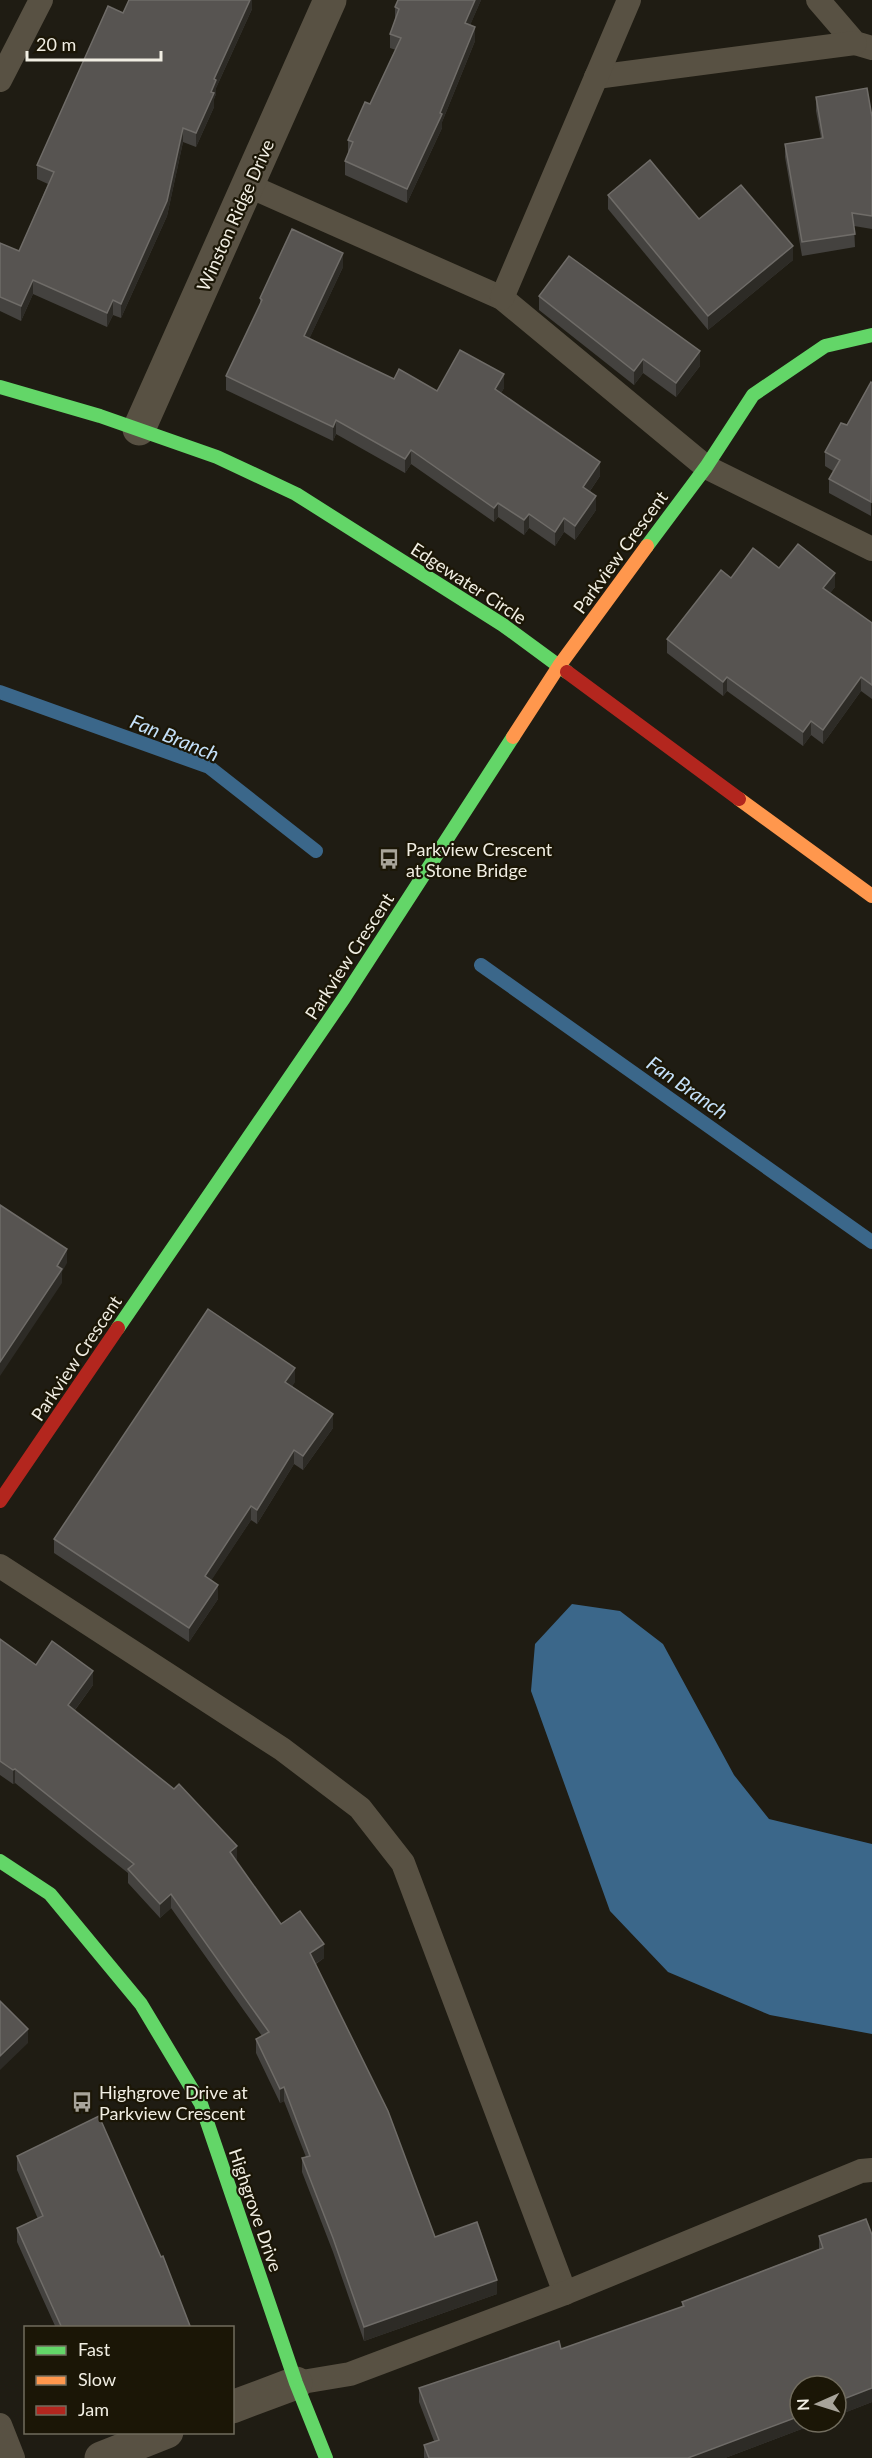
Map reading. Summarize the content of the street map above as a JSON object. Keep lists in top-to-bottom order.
{
  "streets": {
    "street": [
      "Winston Ridge Drive",
      "Parkview Crescent",
      "Edgewater Circle",
      "Highgrove Drive"
    ]
  },
  "crossings": [
    ["Winston Ridge Drive", "Edgewater Circle"],
    ["Parkview Crescent", "Edgewater Circle"]
  ],
  "water": ["Fan Branch"],
  "places": {
    "bus stop": ["Parkview Crescent at Stone Bridge", "Highgrove Drive at Parkview Crescent"]
  },
  "legend": ["Fast", "Slow", "Jam"],
  "scale_bar": "20 m",
  "north": "left"
}
